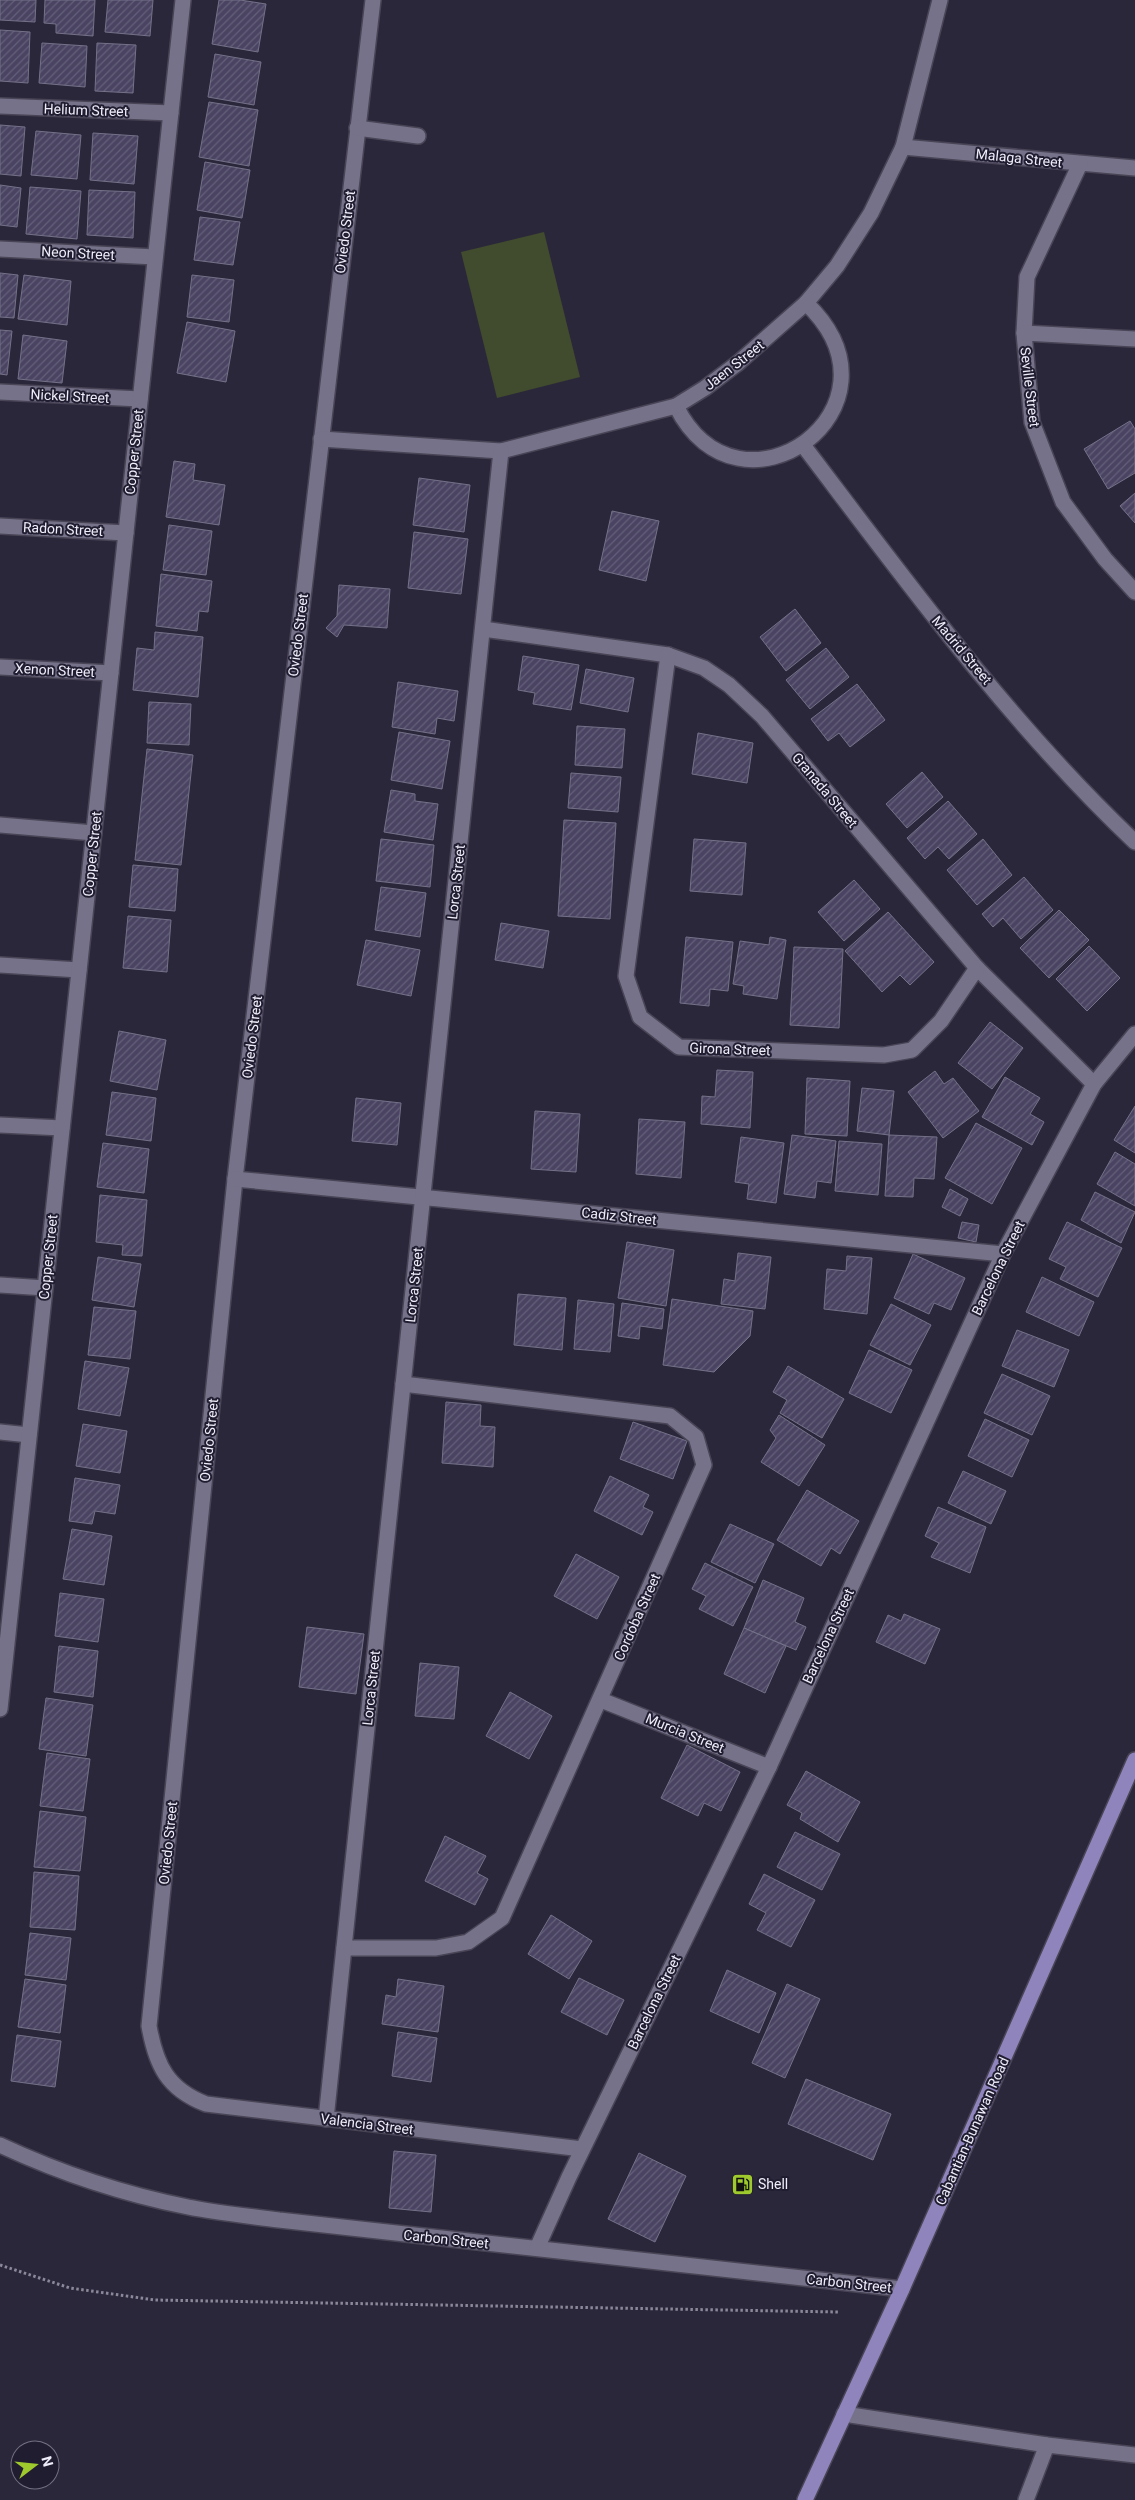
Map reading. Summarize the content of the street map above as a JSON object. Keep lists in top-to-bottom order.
{
  "streets": {
    "main road": ["Cabantian-Bunawan Road"],
    "street": [
      "Helium Street",
      "Malaga Street",
      "Oviedo Street",
      "Neon Street",
      "Jaen Street",
      "Seville Street",
      "Nickel Street",
      "Copper Street",
      "Radon Street",
      "Madrid Street",
      "Xenon Street",
      "Granada Street",
      "Lorca Street",
      "Girona Street",
      "Cadiz Street",
      "Barcelona Street",
      "Cordoba Street",
      "Murcia Street",
      "Valencia Street",
      "Carbon Street"
    ]
  },
  "crossings": [
    ["Helium Street", "Copper Street"],
    ["Malaga Street", "Jaen Street"],
    ["Malaga Street", "Seville Street"],
    ["Oviedo Street", "Jaen Street"],
    ["Oviedo Street", "Cadiz Street"],
    ["Oviedo Street", "Valencia Street"],
    ["Neon Street", "Copper Street"],
    ["Jaen Street", "Lorca Street"],
    ["Nickel Street", "Copper Street"],
    ["Copper Street", "Radon Street"],
    ["Copper Street", "Xenon Street"],
    ["Granada Street", "Lorca Street"],
    ["Granada Street", "Girona Street"],
    ["Granada Street", "Barcelona Street"],
    ["Lorca Street", "Cadiz Street"],
    ["Lorca Street", "Cordoba Street"],
    ["Lorca Street", "Valencia Street"],
    ["Cadiz Street", "Barcelona Street"],
    ["Barcelona Street", "Murcia Street"],
    ["Barcelona Street", "Valencia Street"],
    ["Barcelona Street", "Carbon Street"],
    ["Cordoba Street", "Murcia Street"],
    ["Cabantian-Bunawan Road", "Carbon Street"]
  ],
  "places": {
    "fuel station": ["Shell"]
  },
  "north": "right"
}
